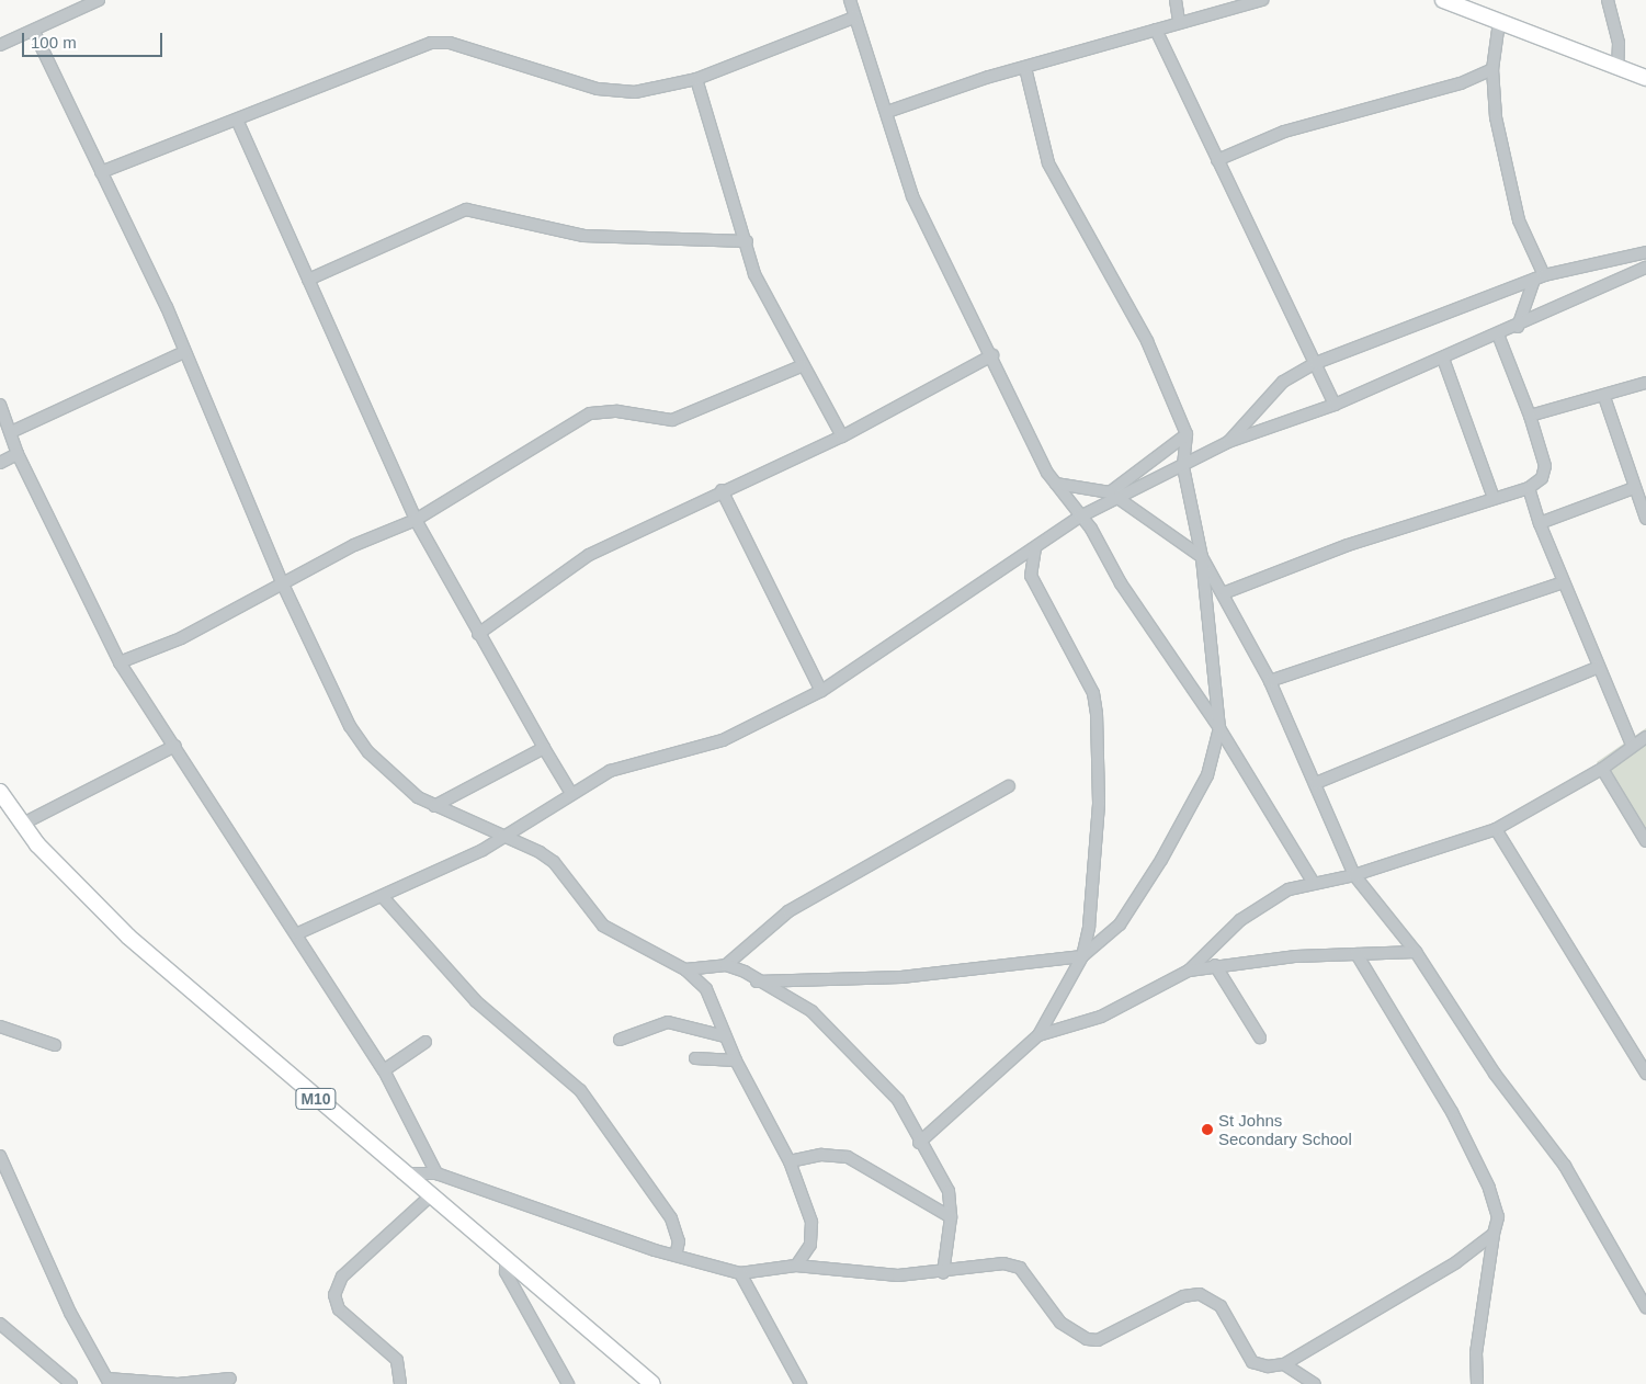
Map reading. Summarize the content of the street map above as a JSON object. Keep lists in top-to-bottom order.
{
  "streets": {
    "main road": ["M10"]
  },
  "places": ["St Johns Secondary School"],
  "scale_bar": "100 m"
}
